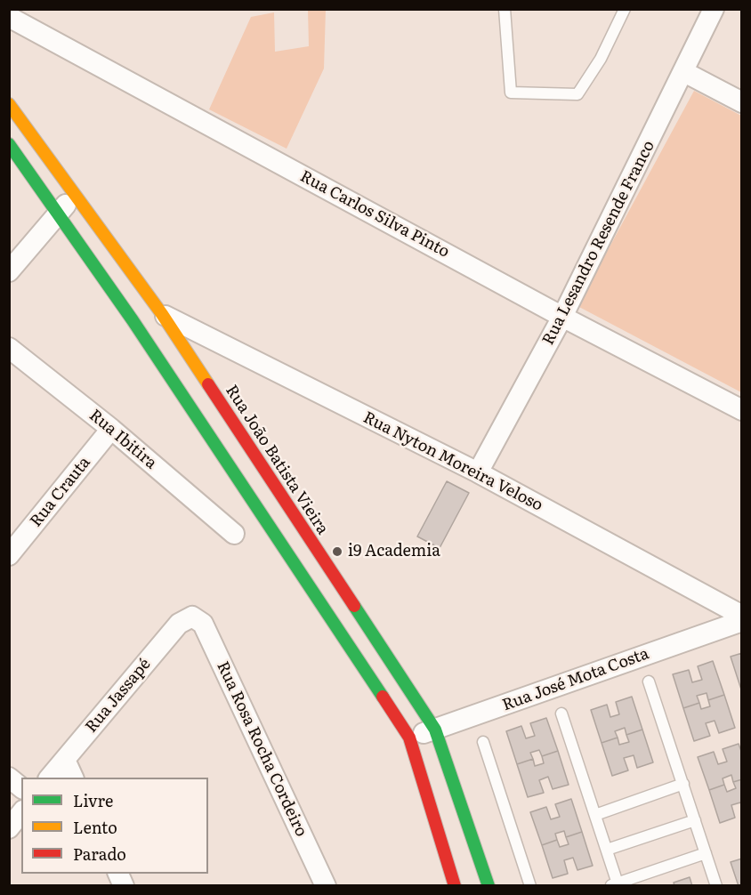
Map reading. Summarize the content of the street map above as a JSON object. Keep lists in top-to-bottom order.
{
  "streets": {
    "street": [
      "Rua Carlos Silva Pinto",
      "Rua Lesandro Resende Franco",
      "Rua Ibitira",
      "Rua João Batista Vieira",
      "Rua Nyton Moreira Veloso",
      "Rua Crauta",
      "Rua José Mota Costa",
      "Rua Jassapé",
      "Rua Rosa Rocha Cordeiro"
    ]
  },
  "crossings": [
    ["Rua Carlos Silva Pinto", "Rua Lesandro Resende Franco"],
    ["Rua Lesandro Resende Franco", "Rua Nyton Moreira Veloso"],
    ["Rua Ibitira", "Rua Crauta"],
    ["Rua João Batista Vieira", "Rua Nyton Moreira Veloso"],
    ["Rua João Batista Vieira", "Rua José Mota Costa"],
    ["Rua Jassapé", "Rua Rosa Rocha Cordeiro"]
  ],
  "places": ["i9 Academia"],
  "legend": ["Livre", "Lento", "Parado"]
}
